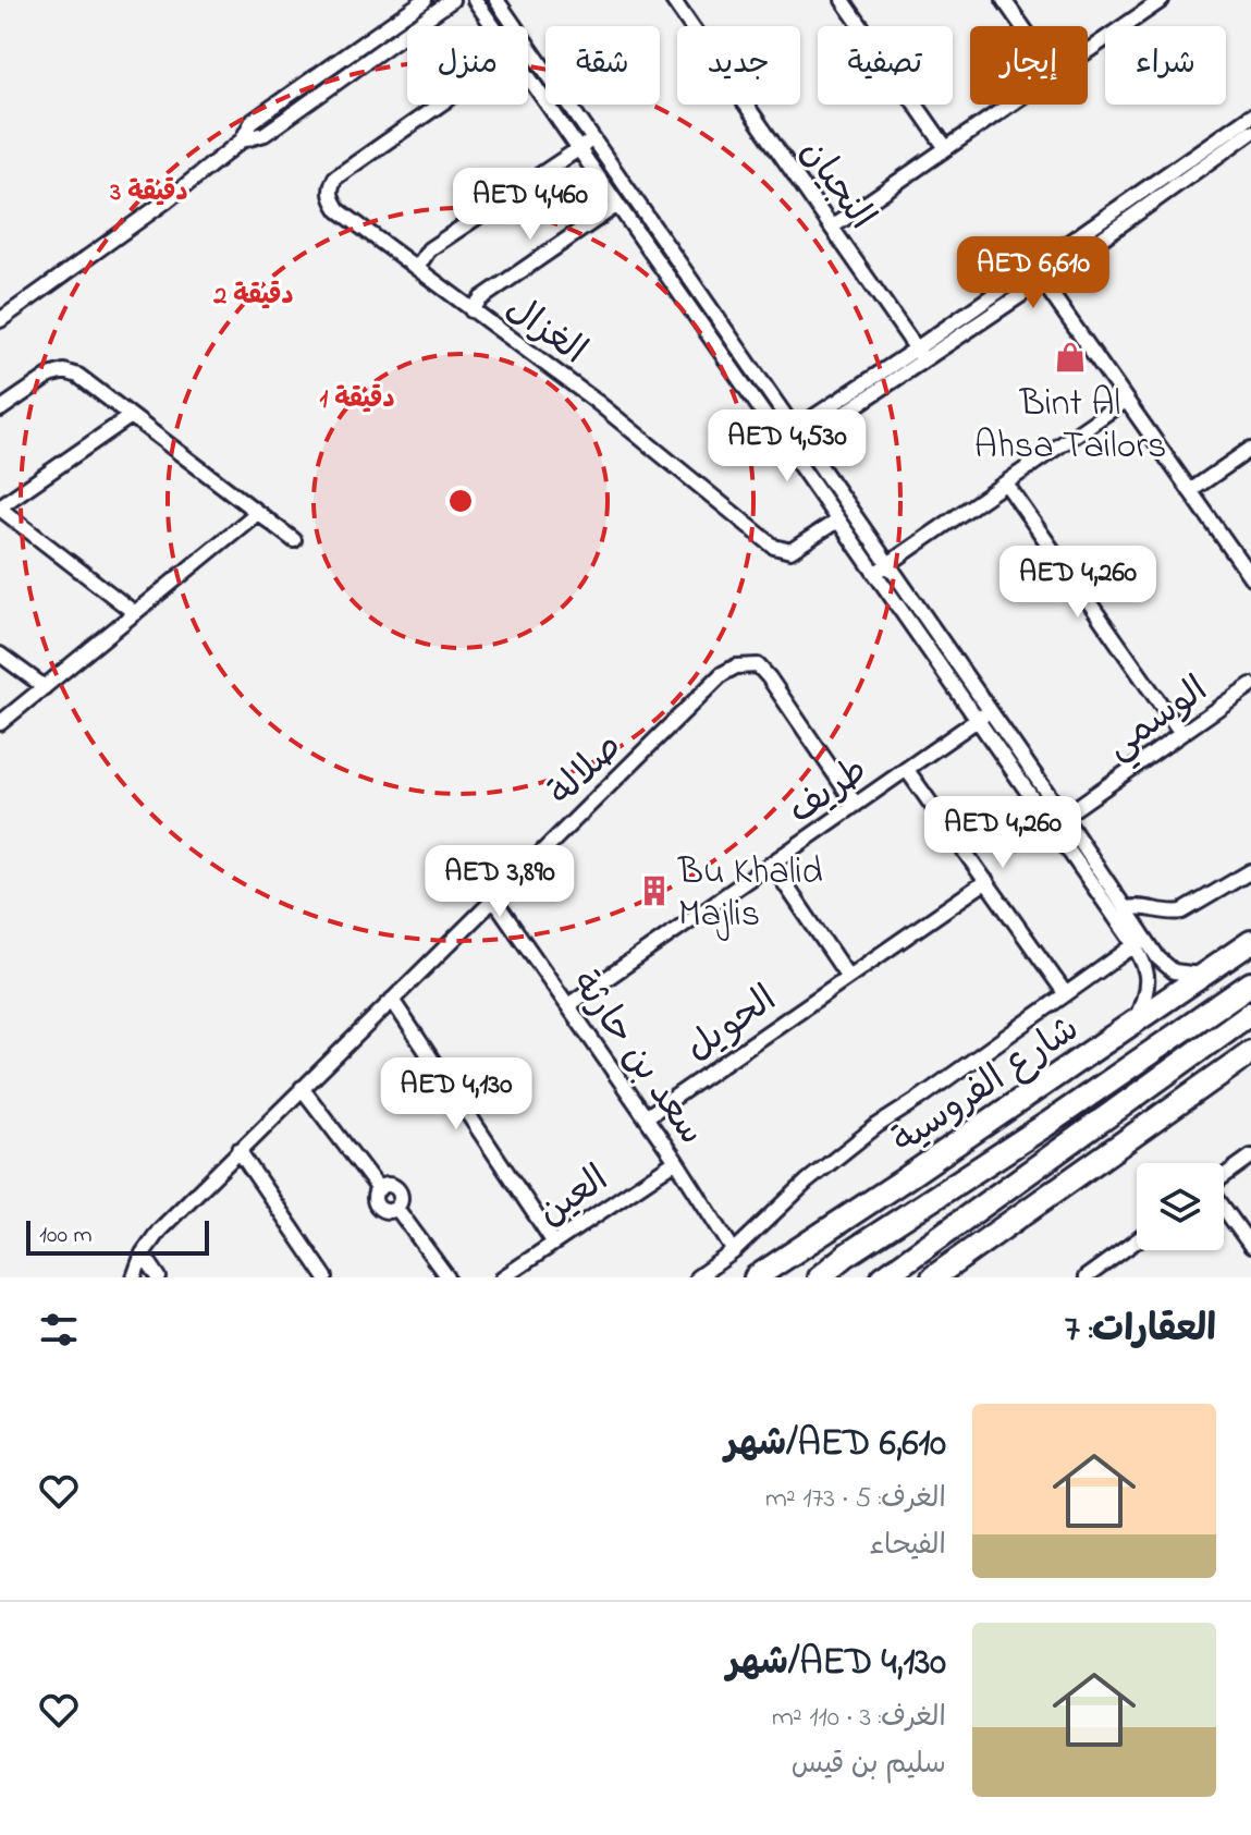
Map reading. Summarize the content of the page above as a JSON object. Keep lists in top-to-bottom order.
{
  "streets": {
    "main road": ["شارع الفروسية"],
    "street": [
      "النجيان",
      "الغزال",
      "الوسمي",
      "صلالة",
      "طريف",
      "الحويل",
      "سعد بن حارثة",
      "العين"
    ]
  },
  "crossings": [
    ["صلالة", "طريف"],
    ["صلالة", "سعد بن حارثة"],
    ["طريف", "سعد بن حارثة"],
    ["الحويل", "سعد بن حارثة"],
    ["سعد بن حارثة", "العين"]
  ],
  "places": {
    "shop": ["Bint Al Ahsa Tailors"],
    "building": ["Bu Khalid Majlis"]
  },
  "scale_bar": "100 m",
  "page": {
    "chip": [
      "شراء",
      "إيجار",
      "تصفية",
      "جديد",
      "شقة",
      "منزل"
    ],
    "price": [
      "AED 4,460",
      "AED 6,610",
      "AED 4,530",
      "AED 4,260",
      "AED 4,260",
      "AED 3,890",
      "AED 4,130"
    ],
    "scale": "100 m",
    "heading": "العقارات: 7",
    "list": [
      {
        "name": "AED 6,610/شهر",
        "note": "الغرف: 5 · 173 m² · الفيحاء"
      },
      {
        "name": "AED 4,130/شهر",
        "note": "الغرف: 3 · 110 m² · سليم بن قيس"
      }
    ]
  },
  "rings": ["3 دقيقة", "2 دقيقة", "1 دقيقة"]
}
